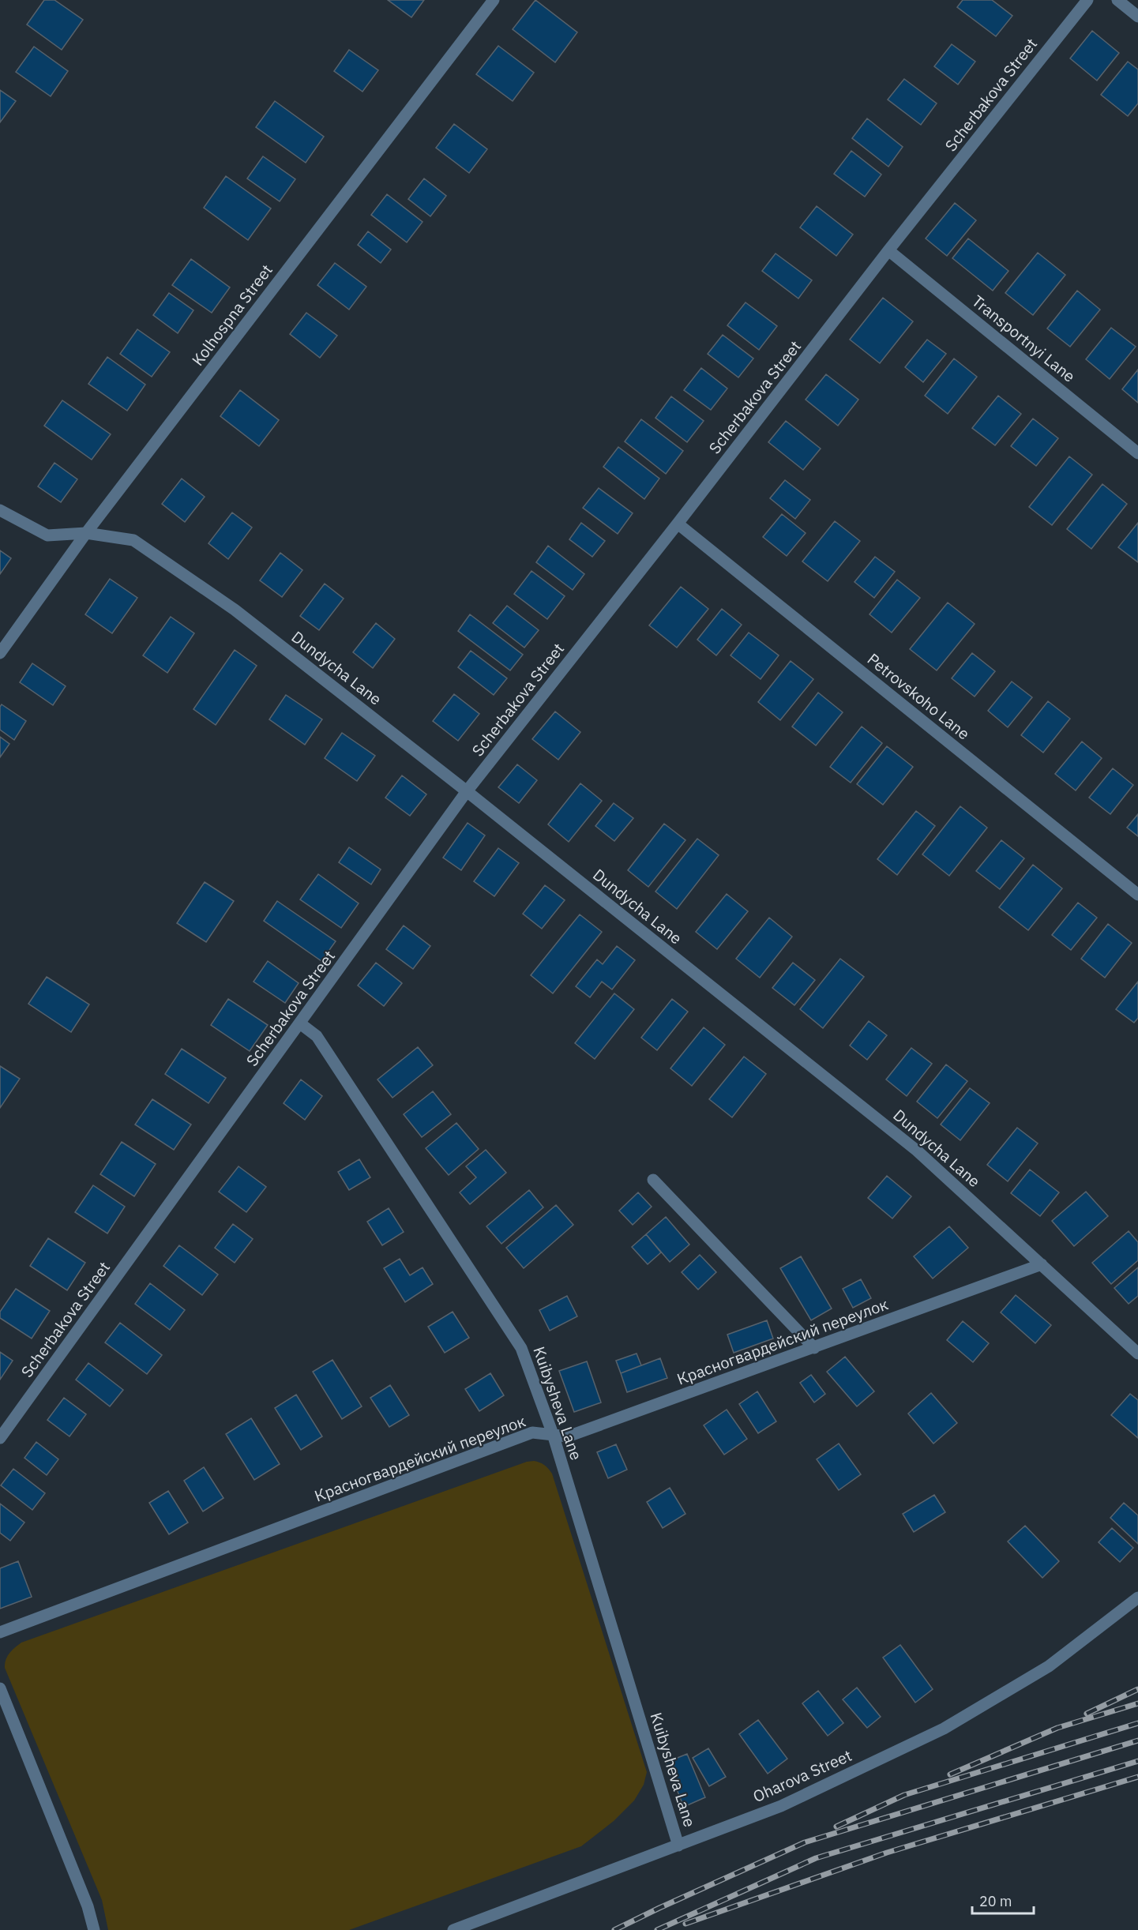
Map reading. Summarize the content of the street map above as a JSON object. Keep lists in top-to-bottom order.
{
  "streets": {
    "street": [
      "Scherbakova Street",
      "Kolhospna Street",
      "Transportnyi Lane",
      "Dundycha Lane",
      "Petrovskoho Lane",
      "Красногвардейский переулок",
      "Kuibysheva Lane",
      "Oharova Street"
    ]
  },
  "crossings": [
    ["Scherbakova Street", "Transportnyi Lane"],
    ["Scherbakova Street", "Dundycha Lane"],
    ["Scherbakova Street", "Petrovskoho Lane"],
    ["Scherbakova Street", "Kuibysheva Lane"],
    ["Kolhospna Street", "Dundycha Lane"],
    ["Dundycha Lane", "Красногвардейский переулок"],
    ["Красногвардейский переулок", "Kuibysheva Lane"],
    ["Kuibysheva Lane", "Oharova Street"]
  ],
  "scale_bar": "20 m"
}
